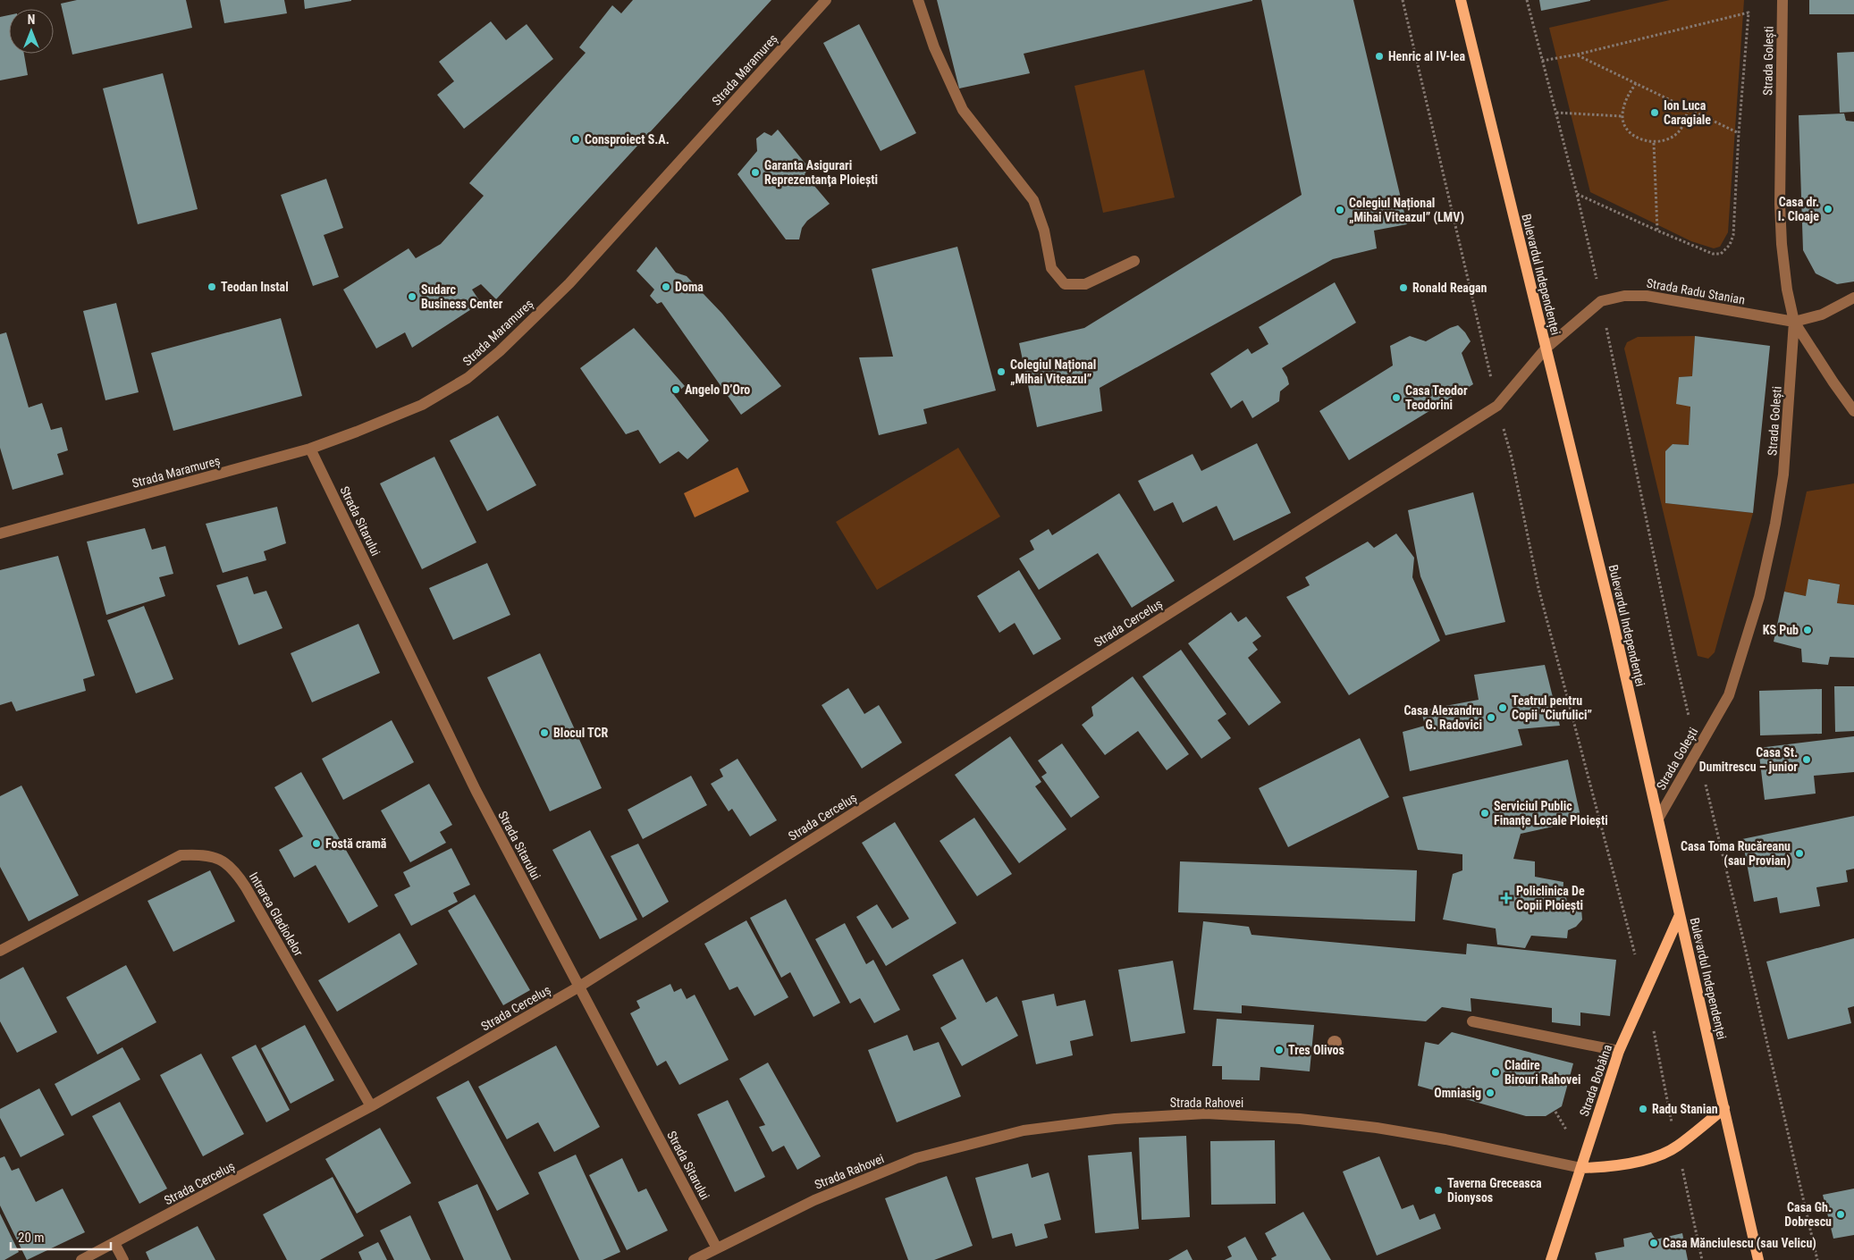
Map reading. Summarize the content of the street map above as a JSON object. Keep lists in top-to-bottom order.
{
  "streets": {
    "main road": ["Bulevardul Independenței", "Strada Bobâlna", "Strada Rahovei"],
    "street": [
      "Strada Golești",
      "Strada Maramureș",
      "Strada Radu Stanian",
      "Strada Sitarului",
      "Strada Cerceluș",
      "Intrarea Gladiolelor"
    ]
  },
  "crossings": [
    ["Strada Golești", "Bulevardul Independenței"],
    ["Strada Golești", "Strada Radu Stanian"],
    ["Strada Maramureș", "Strada Sitarului"],
    ["Bulevardul Independenței", "Strada Radu Stanian"],
    ["Bulevardul Independenței", "Strada Cerceluș"],
    ["Bulevardul Independenței", "Strada Bobâlna"],
    ["Bulevardul Independenței", "Strada Rahovei"],
    ["Strada Radu Stanian", "Strada Cerceluș"],
    ["Strada Sitarului", "Strada Cerceluș"],
    ["Strada Sitarului", "Strada Rahovei"],
    ["Strada Cerceluș", "Intrarea Gladiolelor"],
    ["Strada Bobâlna", "Strada Rahovei"]
  ],
  "places": {
    "other": [
      "Henric al IV-lea",
      "Ion Luca Caragiale",
      "Consproiect S.A.",
      "Garanta Asigurari Reprezentanţa Ploiești",
      "Casa dr. I. Cloaje",
      "Colegiul Național „Mihai Viteazul” (LMV)",
      "Teodan Instal",
      "Doma",
      "Ronald Reagan",
      "Sudarc Business Center",
      "Colegiul Național „Mihai Viteazul”",
      "Angelo D’Oro",
      "Casa Teodor Teodorini",
      "KS Pub",
      "Teatrul pentru Copii “Ciufulici”",
      "Casa Alexandru G. Radovici",
      "Blocul TCR",
      "Casa St. Dumitrescu – junior",
      "Serviciul Public Finanțe Locale Ploiești",
      "Fostă cramă",
      "Casa Toma Rucăreanu (sau Provian)",
      "Tres Olivos",
      "Cladire Birouri Rahovei",
      "Omniasig",
      "Radu Stanian",
      "Taverna Greceasca Dionysos",
      "Casa Gh. Dobrescu",
      "Casa Mănciulescu (sau Velicu)"
    ],
    "health": ["Policlinica De Copii Ploiești"]
  },
  "scale_bar": "20 m",
  "north": "top"
}
